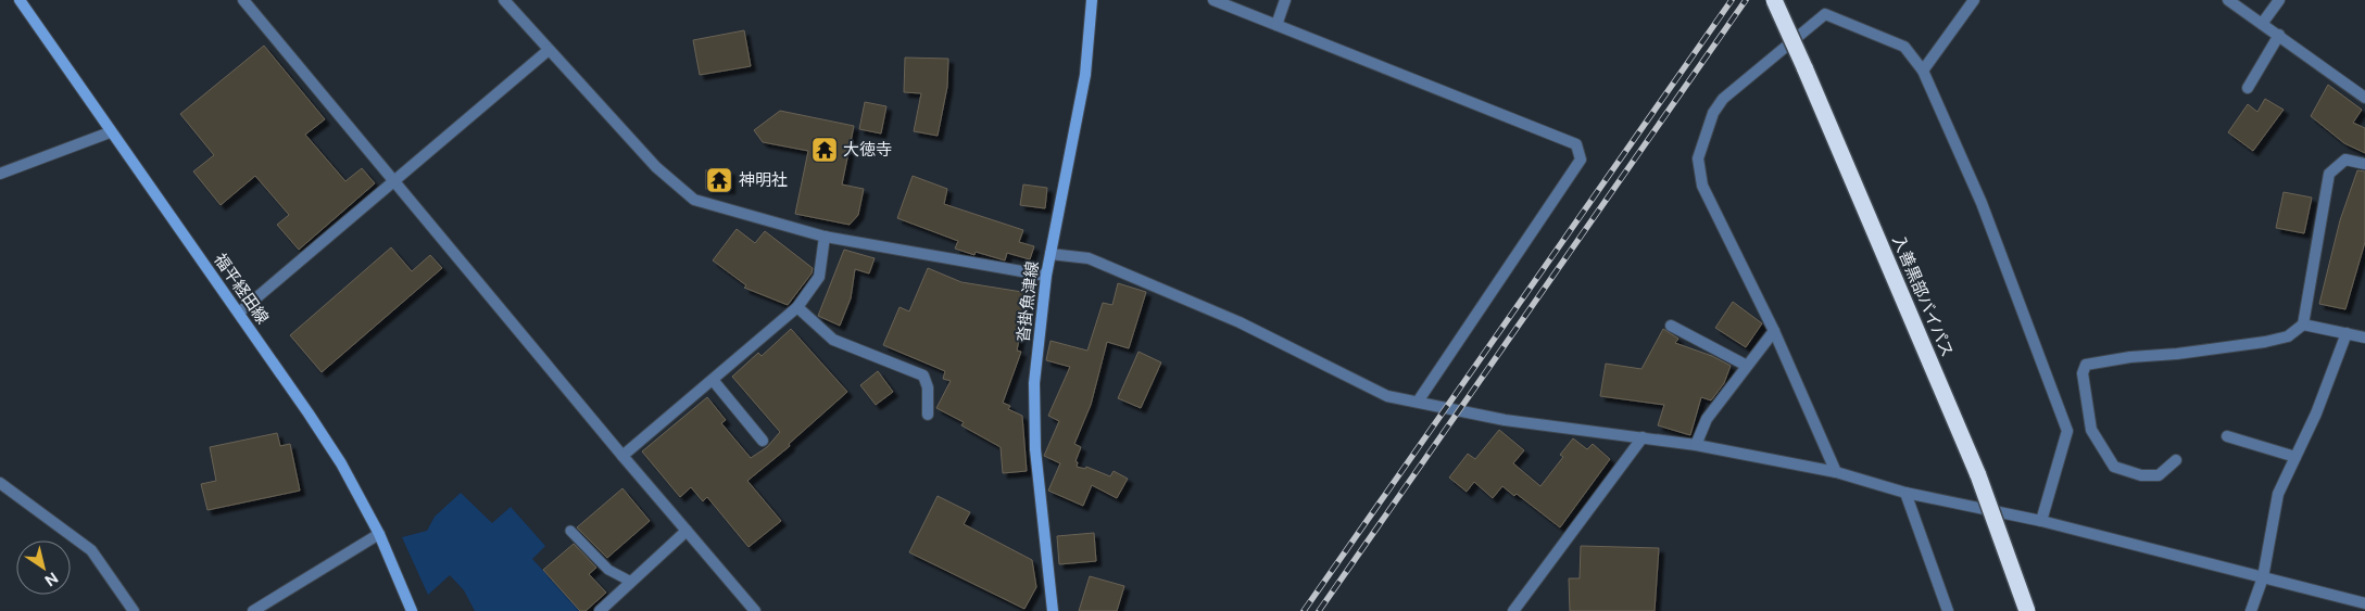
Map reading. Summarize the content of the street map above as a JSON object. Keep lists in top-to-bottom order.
{
  "streets": {
    "highway": ["入善黒部バイパス"],
    "main road": ["福平経田線", "沓掛魚津線"]
  },
  "places": {
    "temple": ["大徳寺", "神明社"]
  },
  "north": "bottom right"
}
